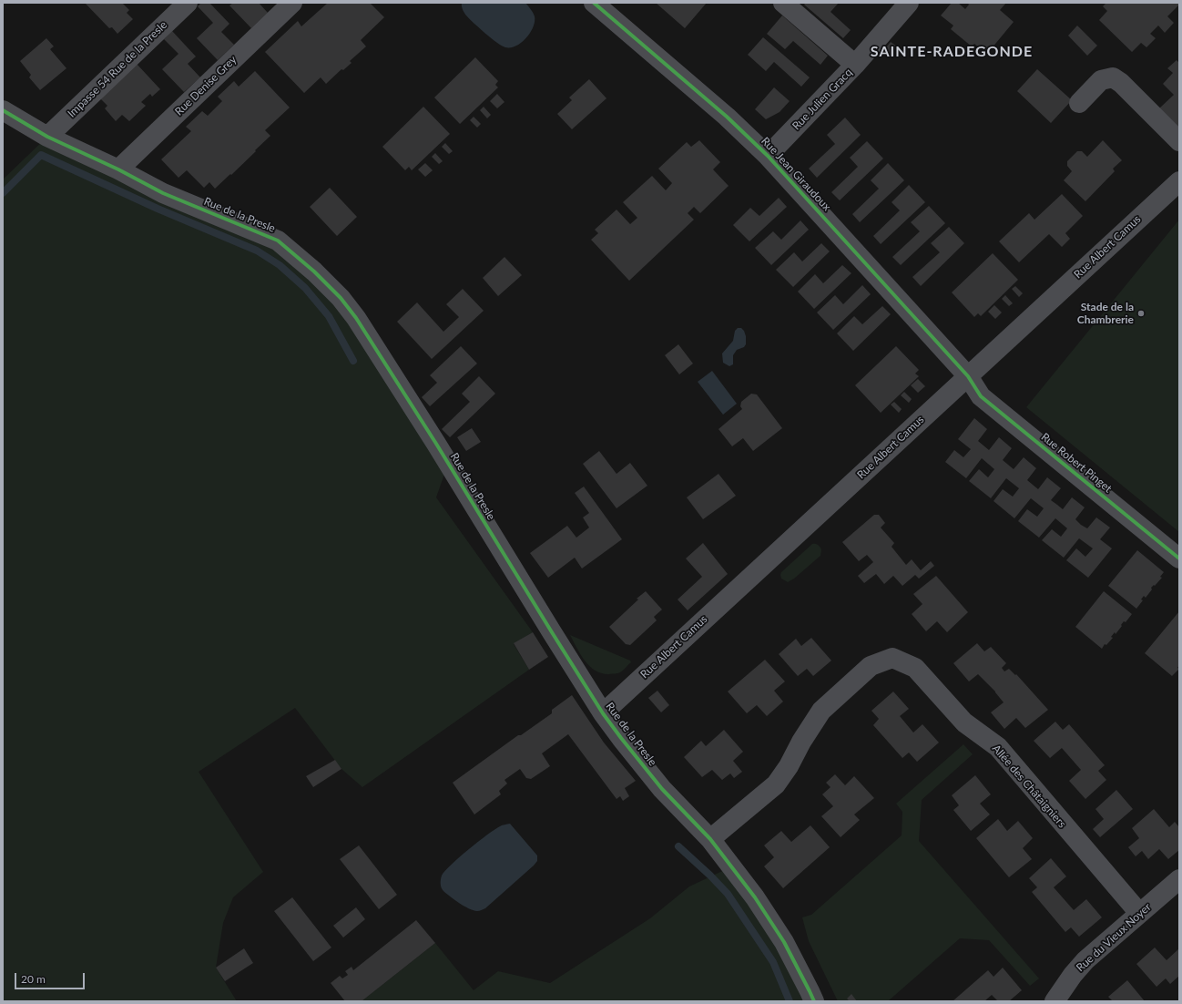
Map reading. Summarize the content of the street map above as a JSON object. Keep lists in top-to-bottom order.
{
  "streets": {
    "street": [
      "Impasse 54 Rue de la Presle",
      "Rue Denise Grey",
      "Rue Julien Gracq",
      "Rue Jean Giraudoux",
      "Rue de la Presle",
      "Rue Albert Camus",
      "Rue Robert Pinget",
      "Allée des Châtaigniers",
      "Rue du Vieux Noyer"
    ]
  },
  "crossings": [
    ["Impasse 54 Rue de la Presle", "Rue de la Presle"],
    ["Rue Denise Grey", "Rue de la Presle"],
    ["Rue Julien Gracq", "Rue Jean Giraudoux"],
    ["Rue Jean Giraudoux", "Rue Albert Camus"],
    ["Rue Jean Giraudoux", "Rue Robert Pinget"],
    ["Rue de la Presle", "Rue Albert Camus"],
    ["Rue de la Presle", "Allée des Châtaigniers"],
    ["Rue Albert Camus", "Rue Robert Pinget"],
    ["Allée des Châtaigniers", "Rue du Vieux Noyer"]
  ],
  "districts": ["SAINTE-RADEGONDE"],
  "places": ["Stade de la Chambrerie"],
  "scale_bar": "20 m"
}
